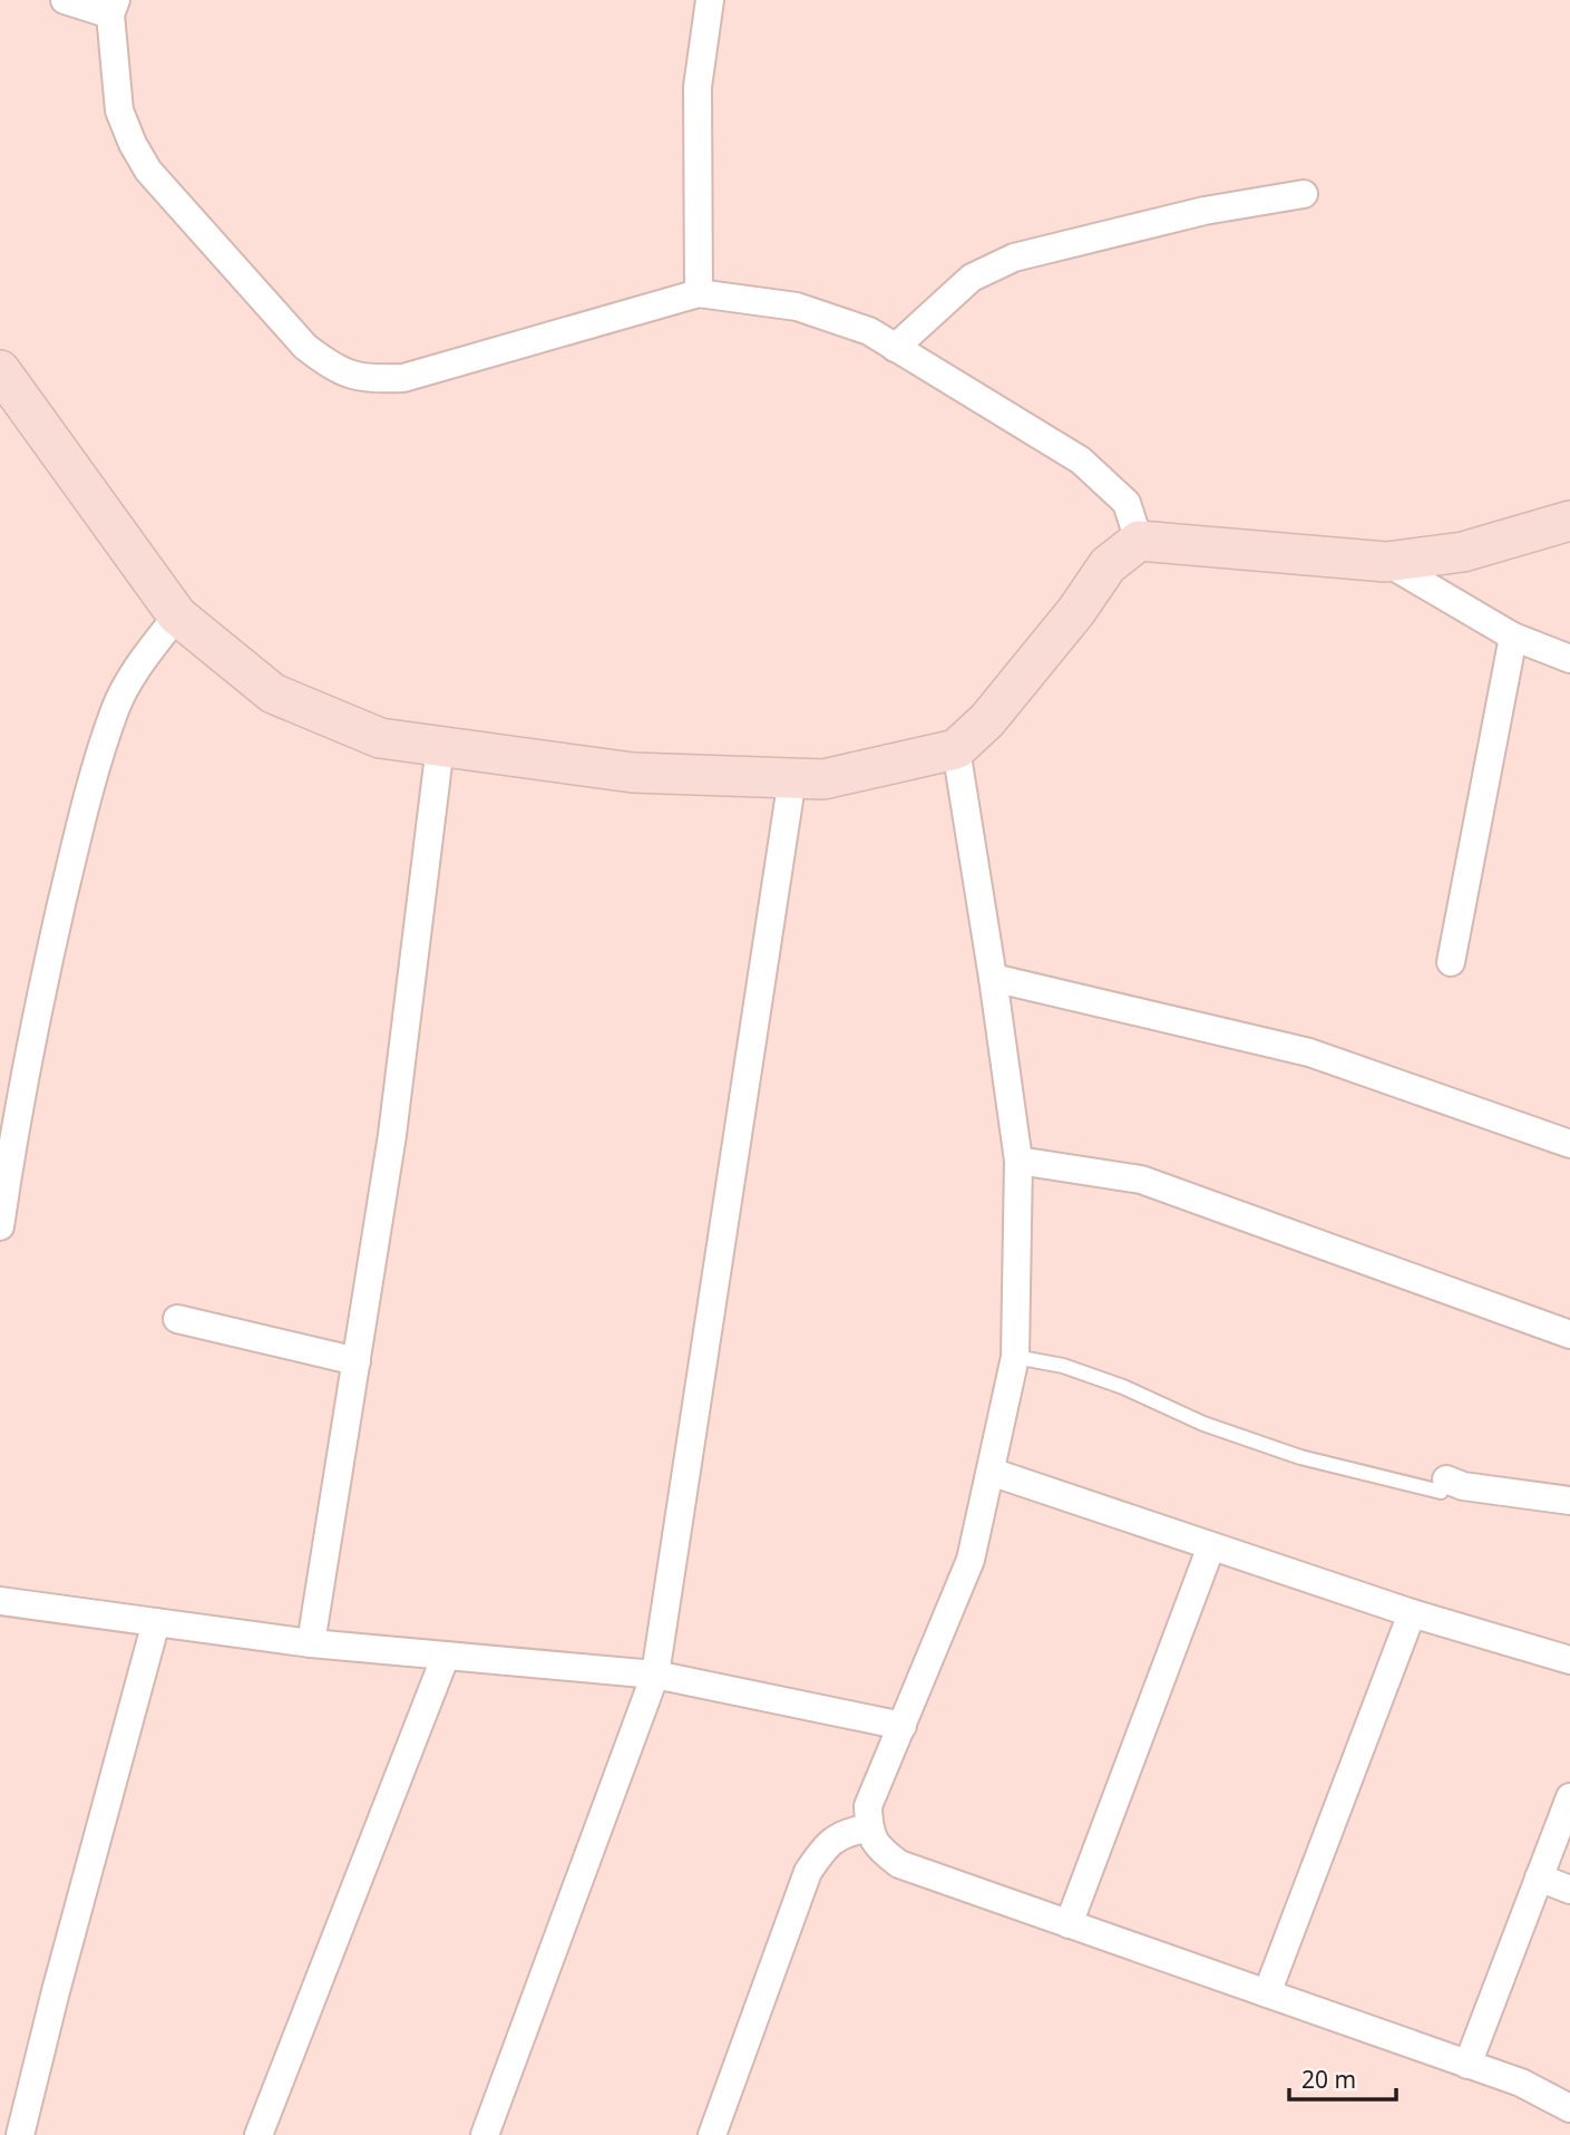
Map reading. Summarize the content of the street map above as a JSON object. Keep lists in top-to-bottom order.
{
  "scale_bar": "20 m"
}
